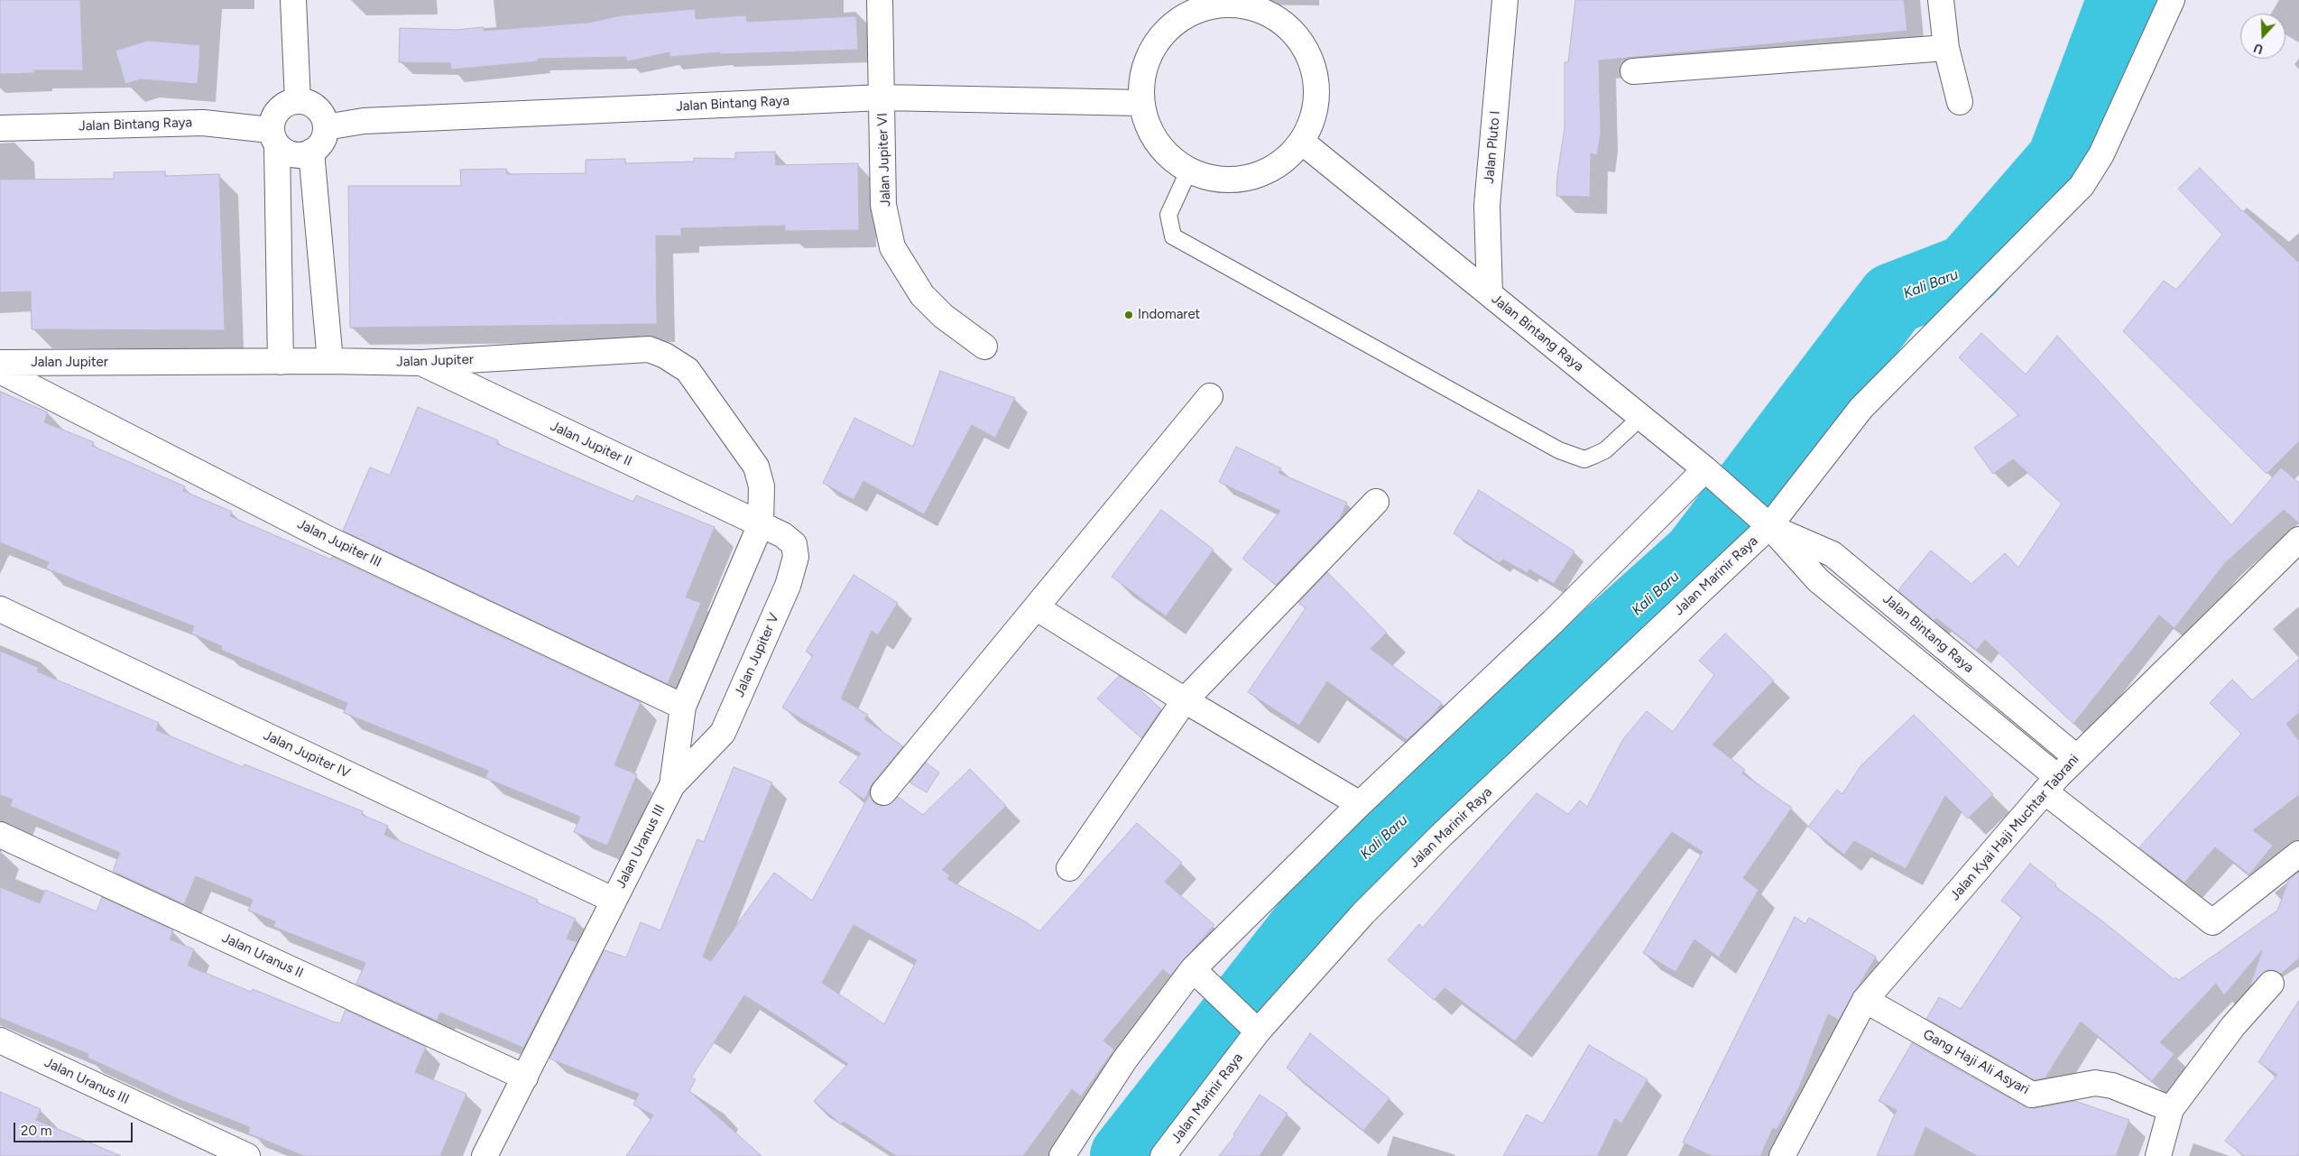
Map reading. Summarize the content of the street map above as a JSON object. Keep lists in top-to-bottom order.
{
  "streets": {
    "street": [
      "Jalan Bintang Raya",
      "Jalan Pluto I",
      "Jalan Jupiter VI",
      "Jalan Jupiter",
      "Jalan Jupiter II",
      "Jalan Jupiter III",
      "Jalan Marinir Raya",
      "Jalan Jupiter V",
      "Jalan Jupiter IV",
      "Jalan Kyai Haji Muchtar Tabrani",
      "Jalan Uranus III",
      "Jalan Uranus II",
      "Gang Haji Ali Asyari"
    ]
  },
  "crossings": [
    ["Jalan Bintang Raya", "Jalan Pluto I"],
    ["Jalan Bintang Raya", "Jalan Jupiter VI"],
    ["Jalan Bintang Raya", "Jalan Marinir Raya"],
    ["Jalan Bintang Raya", "Jalan Kyai Haji Muchtar Tabrani"],
    ["Jalan Jupiter", "Jalan Jupiter II"],
    ["Jalan Jupiter", "Jalan Jupiter V"],
    ["Jalan Jupiter", "Jalan Uranus III"],
    ["Jalan Jupiter II", "Jalan Jupiter V"],
    ["Jalan Jupiter II", "Jalan Uranus III"],
    ["Jalan Jupiter III", "Jalan Uranus III"],
    ["Jalan Jupiter V", "Jalan Uranus III"],
    ["Jalan Jupiter IV", "Jalan Uranus III"],
    ["Jalan Kyai Haji Muchtar Tabrani", "Gang Haji Ali Asyari"],
    ["Jalan Uranus III", "Jalan Uranus II"]
  ],
  "water": ["Kali Baru"],
  "places": ["Indomaret"],
  "scale_bar": "20 m",
  "north": "bottom"
}
